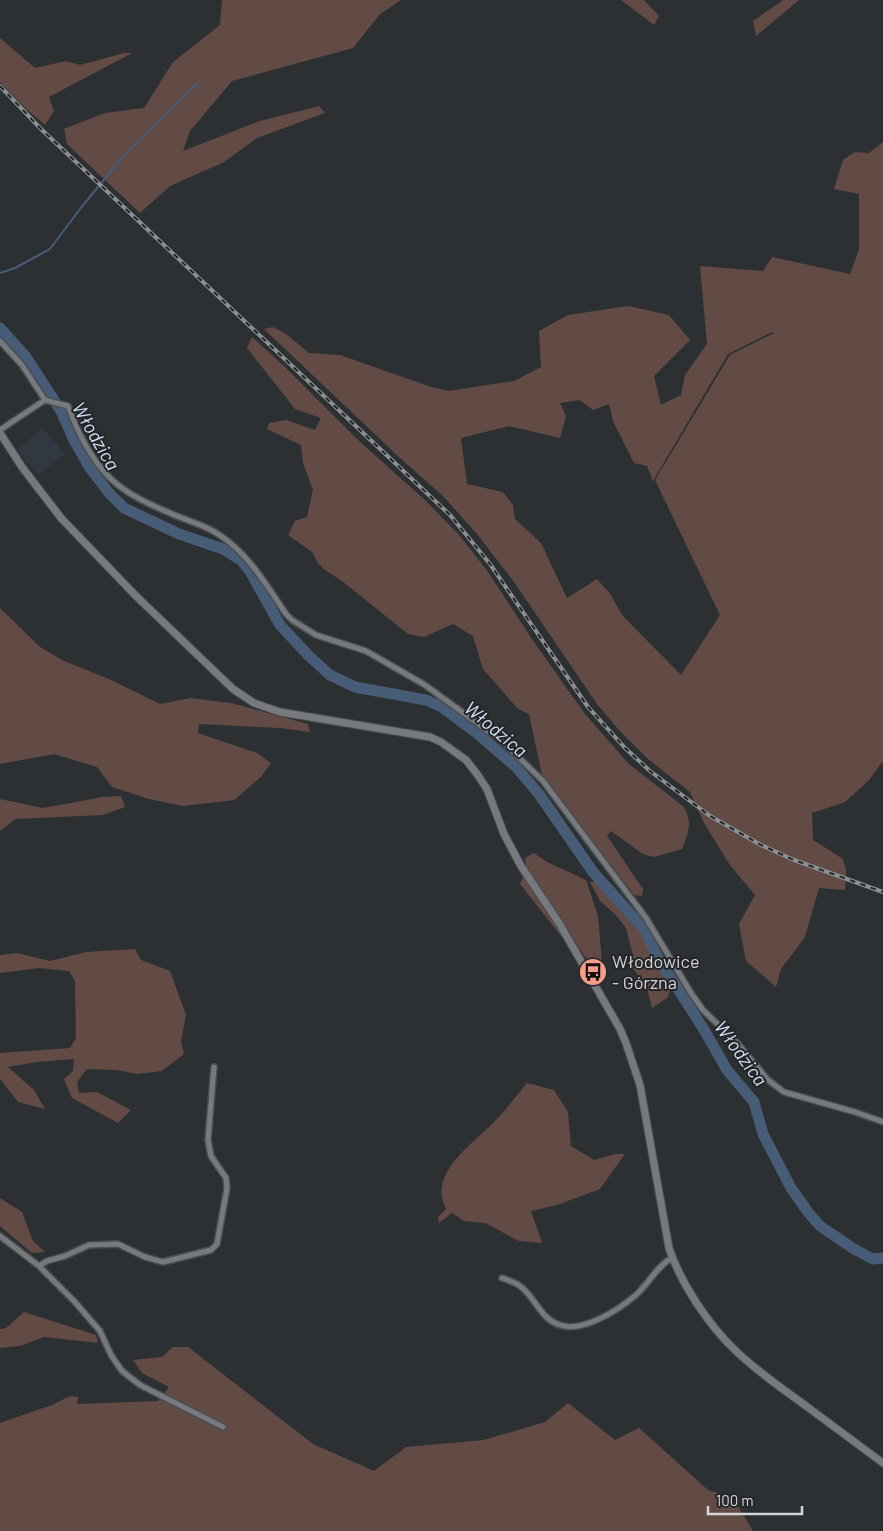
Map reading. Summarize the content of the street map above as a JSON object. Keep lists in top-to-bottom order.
{
  "water": ["Włodzica"],
  "places": {
    "bus stop": ["Włodowice - Górzna"]
  },
  "scale_bar": "100 m"
}
